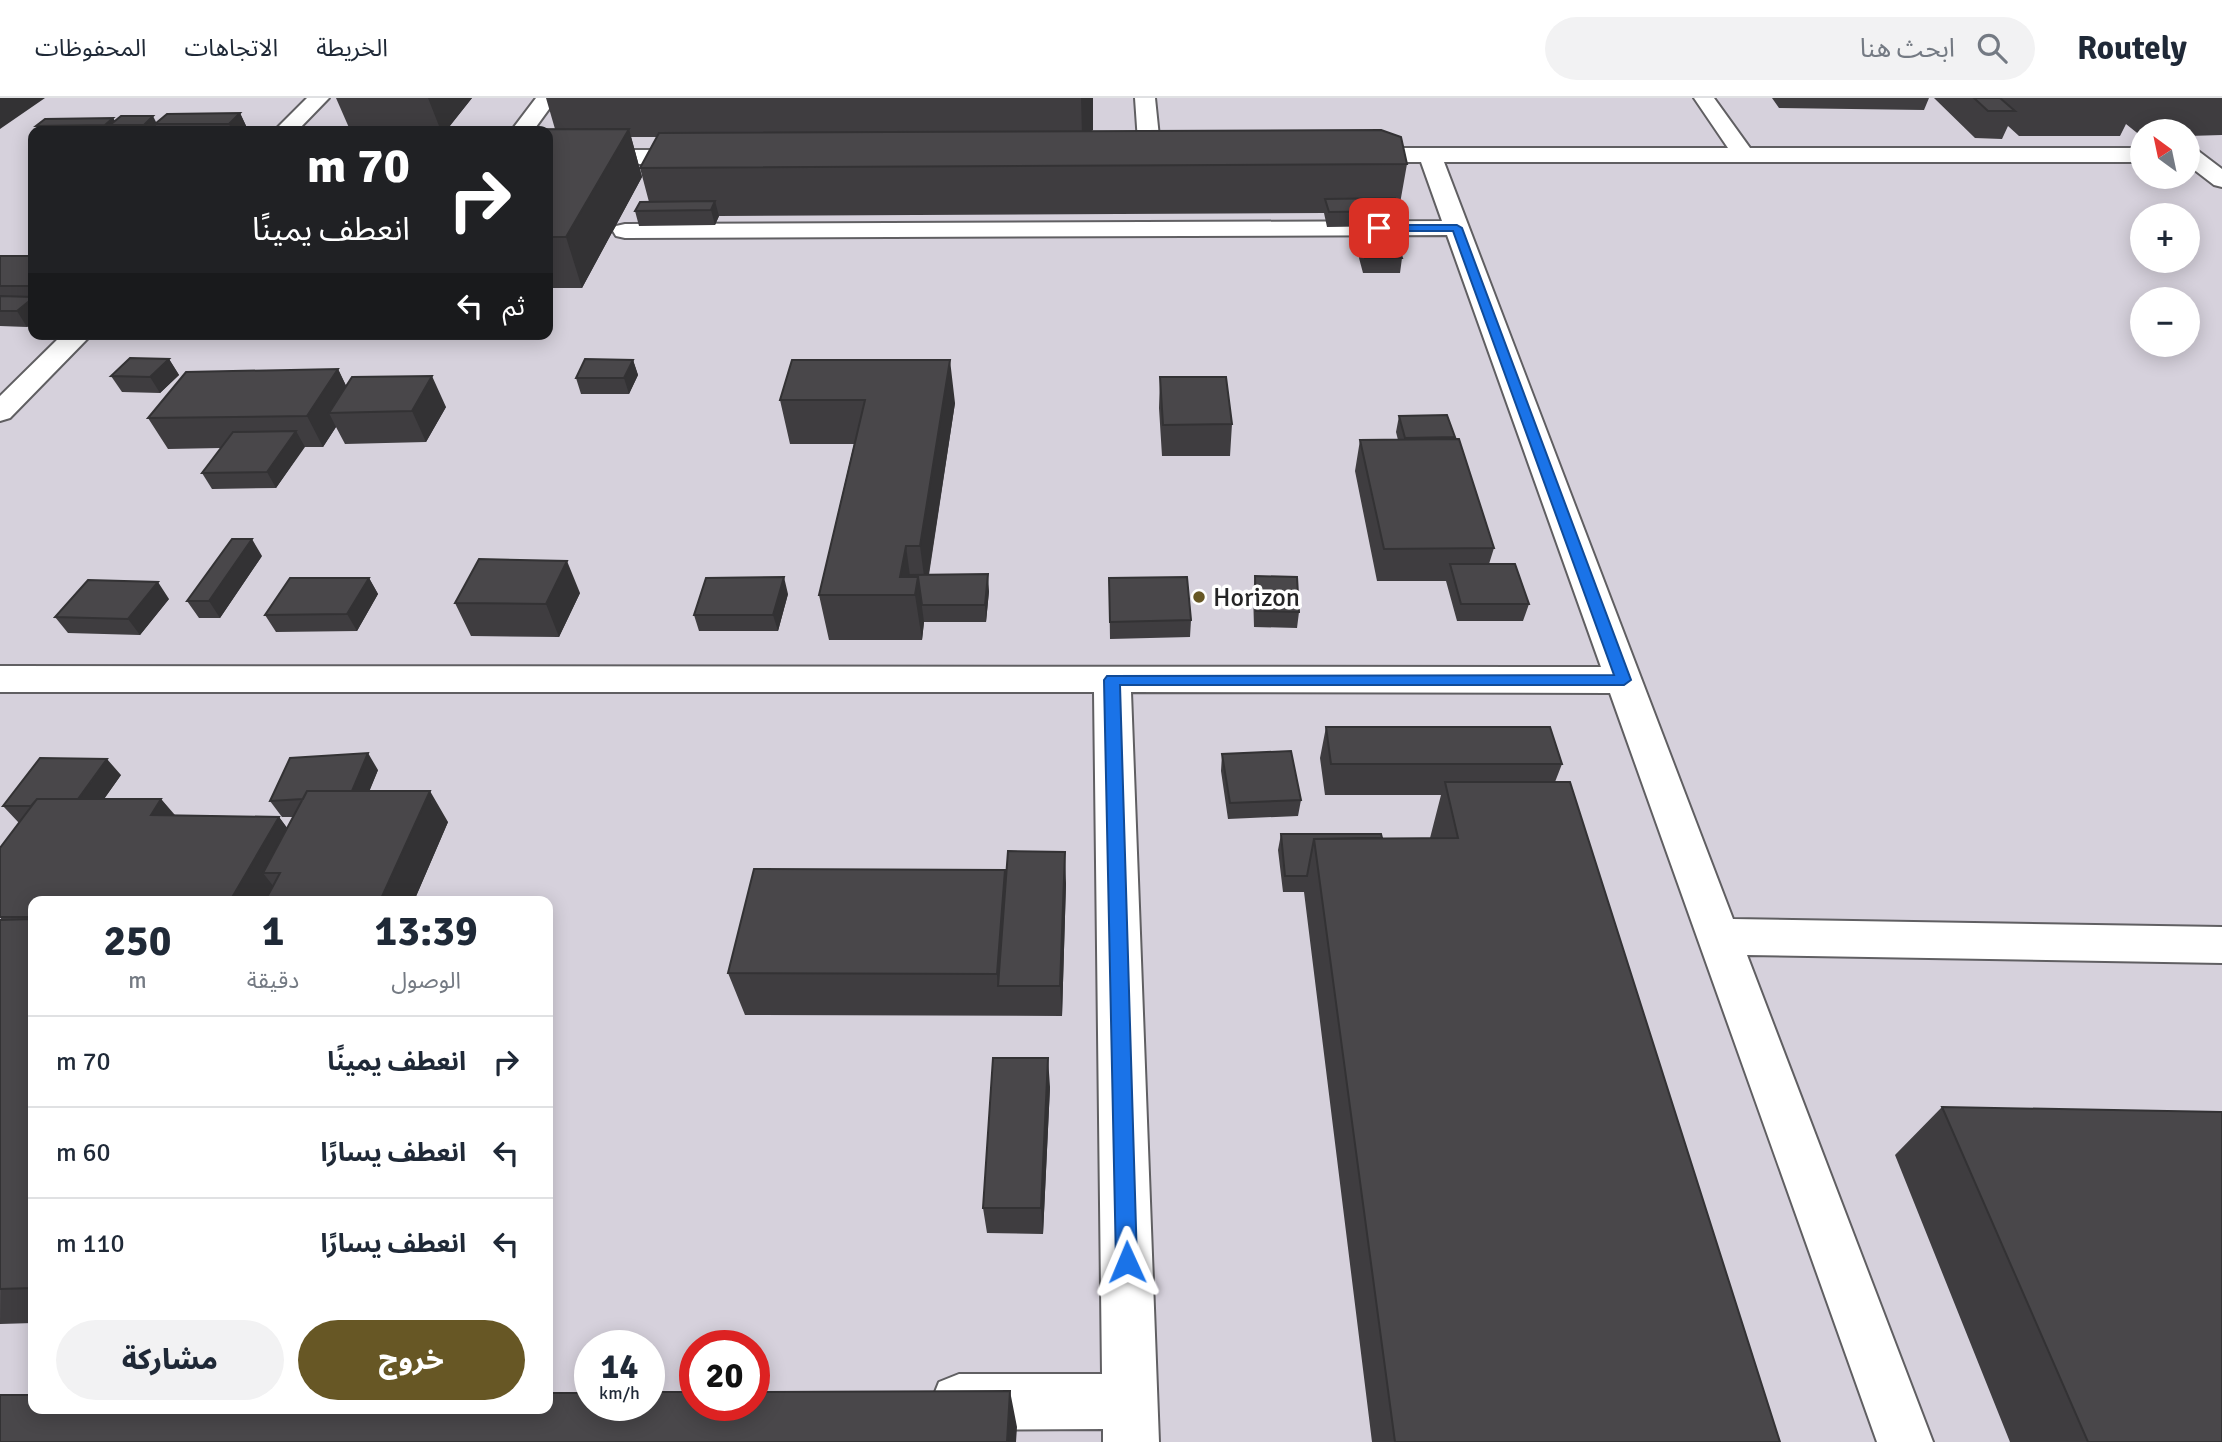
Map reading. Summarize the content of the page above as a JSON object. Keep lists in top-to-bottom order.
{
  "places": ["Horizon"],
  "north": "top left",
  "page": {
    "header": "Routely",
    "search": "ابحث هنا",
    "nav": ["الخريطة", "الاتجاهات", "المحفوظات"],
    "map_buttons": ["+", "−"],
    "turn": ["70 m", "انعطف يمينًا"],
    "then": "ثم",
    "eta": [
      "13:39",
      "الوصول",
      "1",
      "دقيقة",
      "250",
      "m"
    ],
    "list": [
      {
        "name": "انعطف يمينًا",
        "value": "70 m"
      },
      {
        "name": "انعطف يسارًا",
        "value": "60 m"
      },
      {
        "name": "انعطف يسارًا",
        "value": "110 m"
      }
    ],
    "buttons": ["خروج", "مشاركة"],
    "speed": "14 km/h",
    "limit": "20"
  }
}
